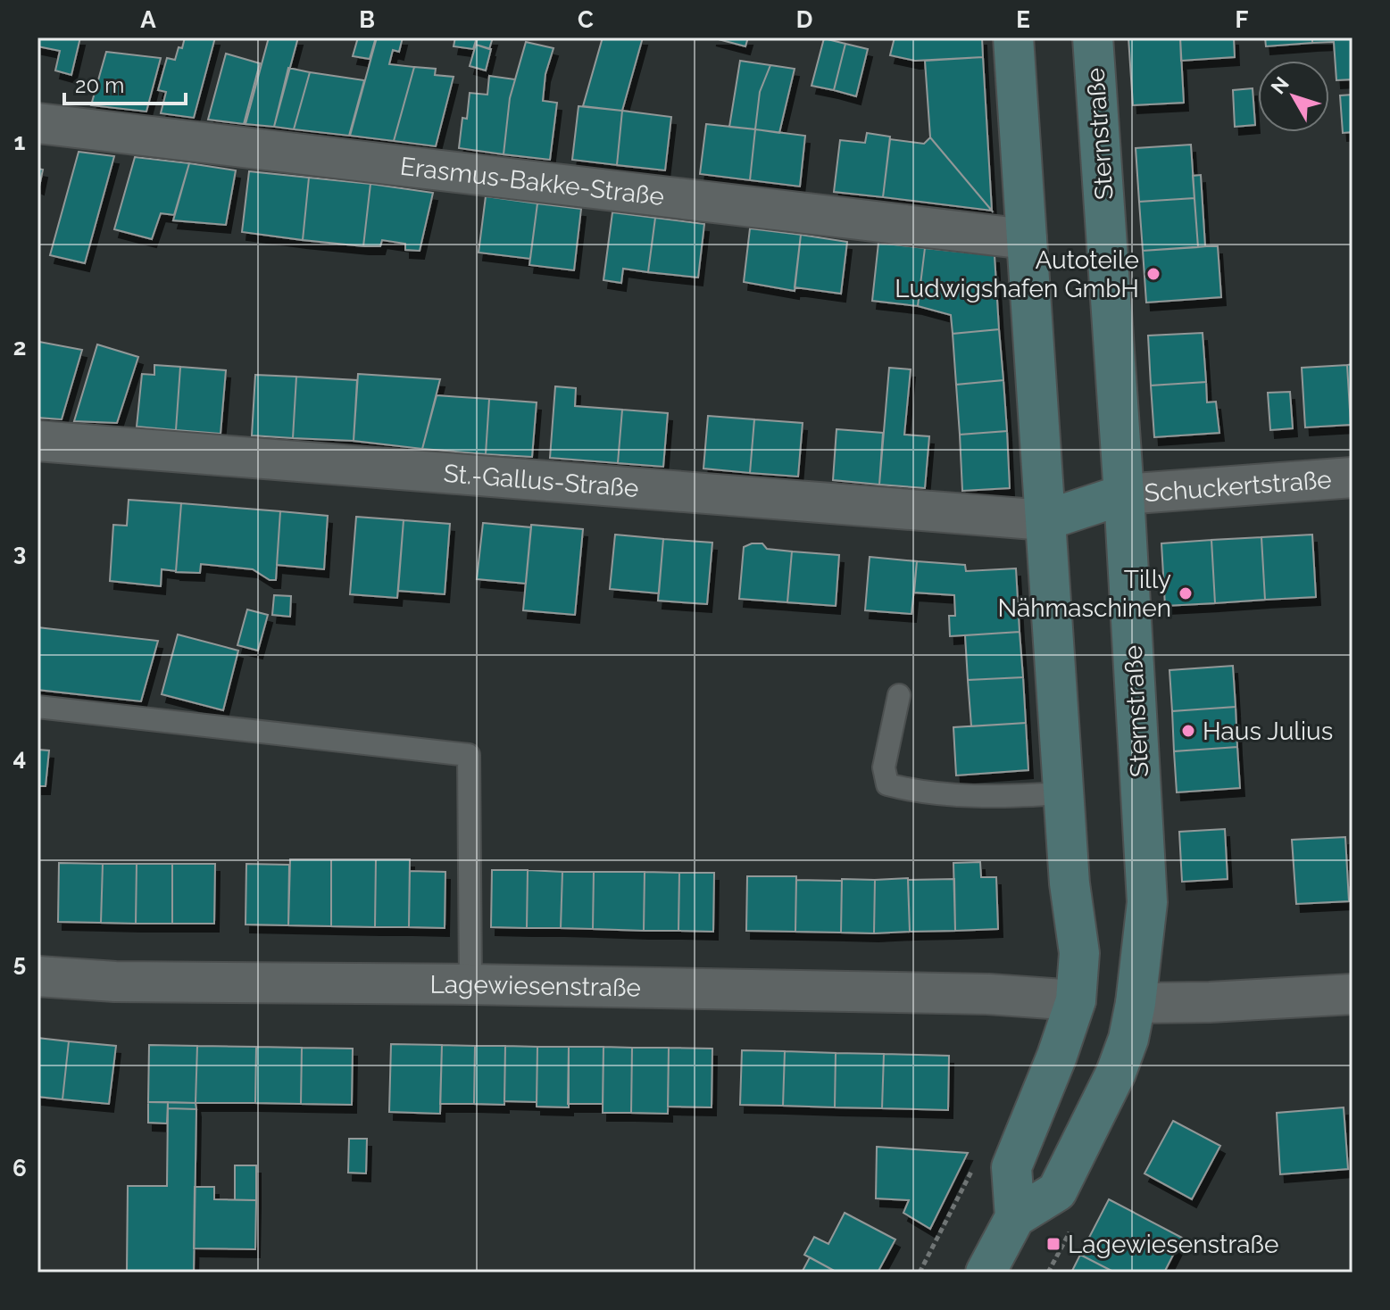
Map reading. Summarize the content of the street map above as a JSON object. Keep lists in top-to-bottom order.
{
  "streets": {
    "main road": ["Sternstraße"],
    "street": [
      "Erasmus-Bakke-Straße",
      "St.-Gallus-Straße",
      "Schuckertstraße",
      "Lagewiesenstraße"
    ]
  },
  "crossings": [
    ["Sternstraße", "Schuckertstraße"]
  ],
  "places": {
    "other": ["Autoteile Ludwigshafen GmbH", "Tilly Nähmaschinen", "Haus Julius"],
    "transit": ["Lagewiesenstraße"]
  },
  "scale_bar": "20 m",
  "north": "top left",
  "grid": {
    "columns": [
      "A",
      "B",
      "C",
      "D",
      "E",
      "F"
    ],
    "rows": [
      "1",
      "2",
      "3",
      "4",
      "5",
      "6"
    ]
  }
}
